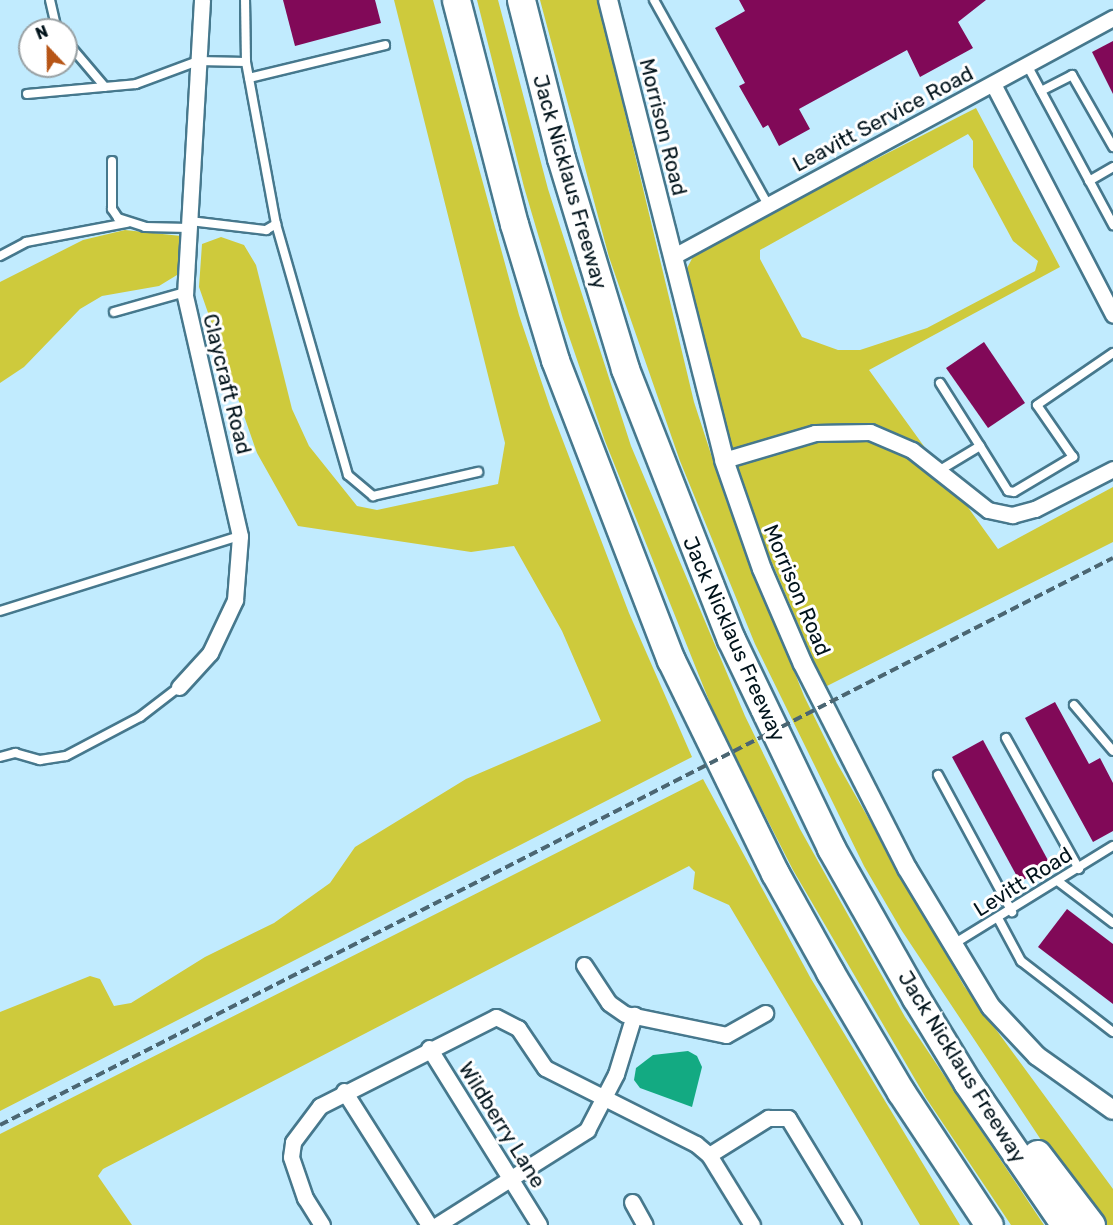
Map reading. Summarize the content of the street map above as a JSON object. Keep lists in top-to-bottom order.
{
  "streets": {
    "highway": ["Jack Nicklaus Freeway"],
    "street": [
      "Leavitt Service Road",
      "Morrison Road",
      "Claycraft Road",
      "Wildberry Lane"
    ],
    "lane": ["Levitt Road"]
  },
  "crossings": [
    ["Leavitt Service Road", "Morrison Road"],
    ["Morrison Road", "Levitt Road"]
  ],
  "north": "top"
}
